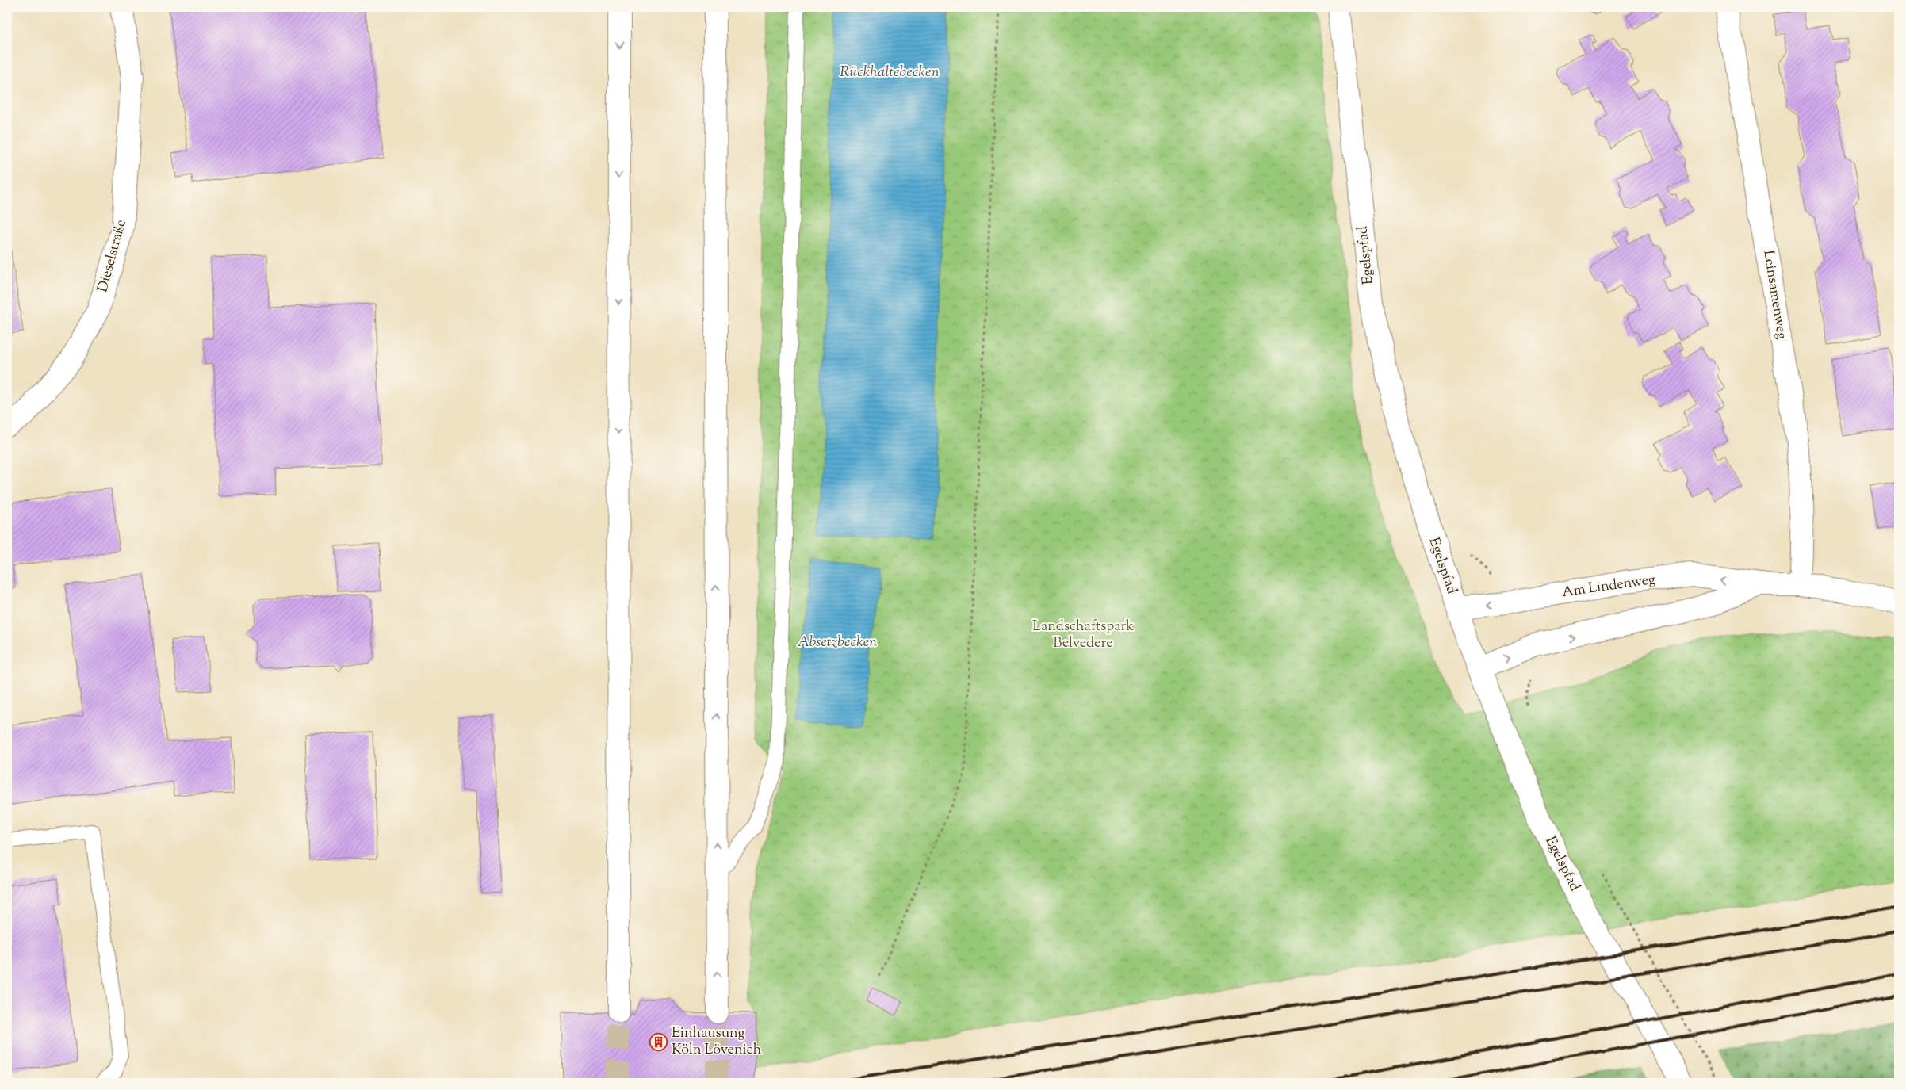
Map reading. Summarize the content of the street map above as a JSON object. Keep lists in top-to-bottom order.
{
  "streets": {
    "main road": [
      "Egelspfad",
      "Dieselstraße",
      "Leinsamenweg",
      "Am Lindenweg"
    ]
  },
  "crossings": [
    ["Egelspfad", "Am Lindenweg"],
    ["Leinsamenweg", "Am Lindenweg"]
  ],
  "water": ["Rückhaltebecken", "Absetzbecken"],
  "parks": ["Landschaftspark Belvedere"],
  "places": {
    "building": ["Einhausung Köln Lövenich"]
  }
}
